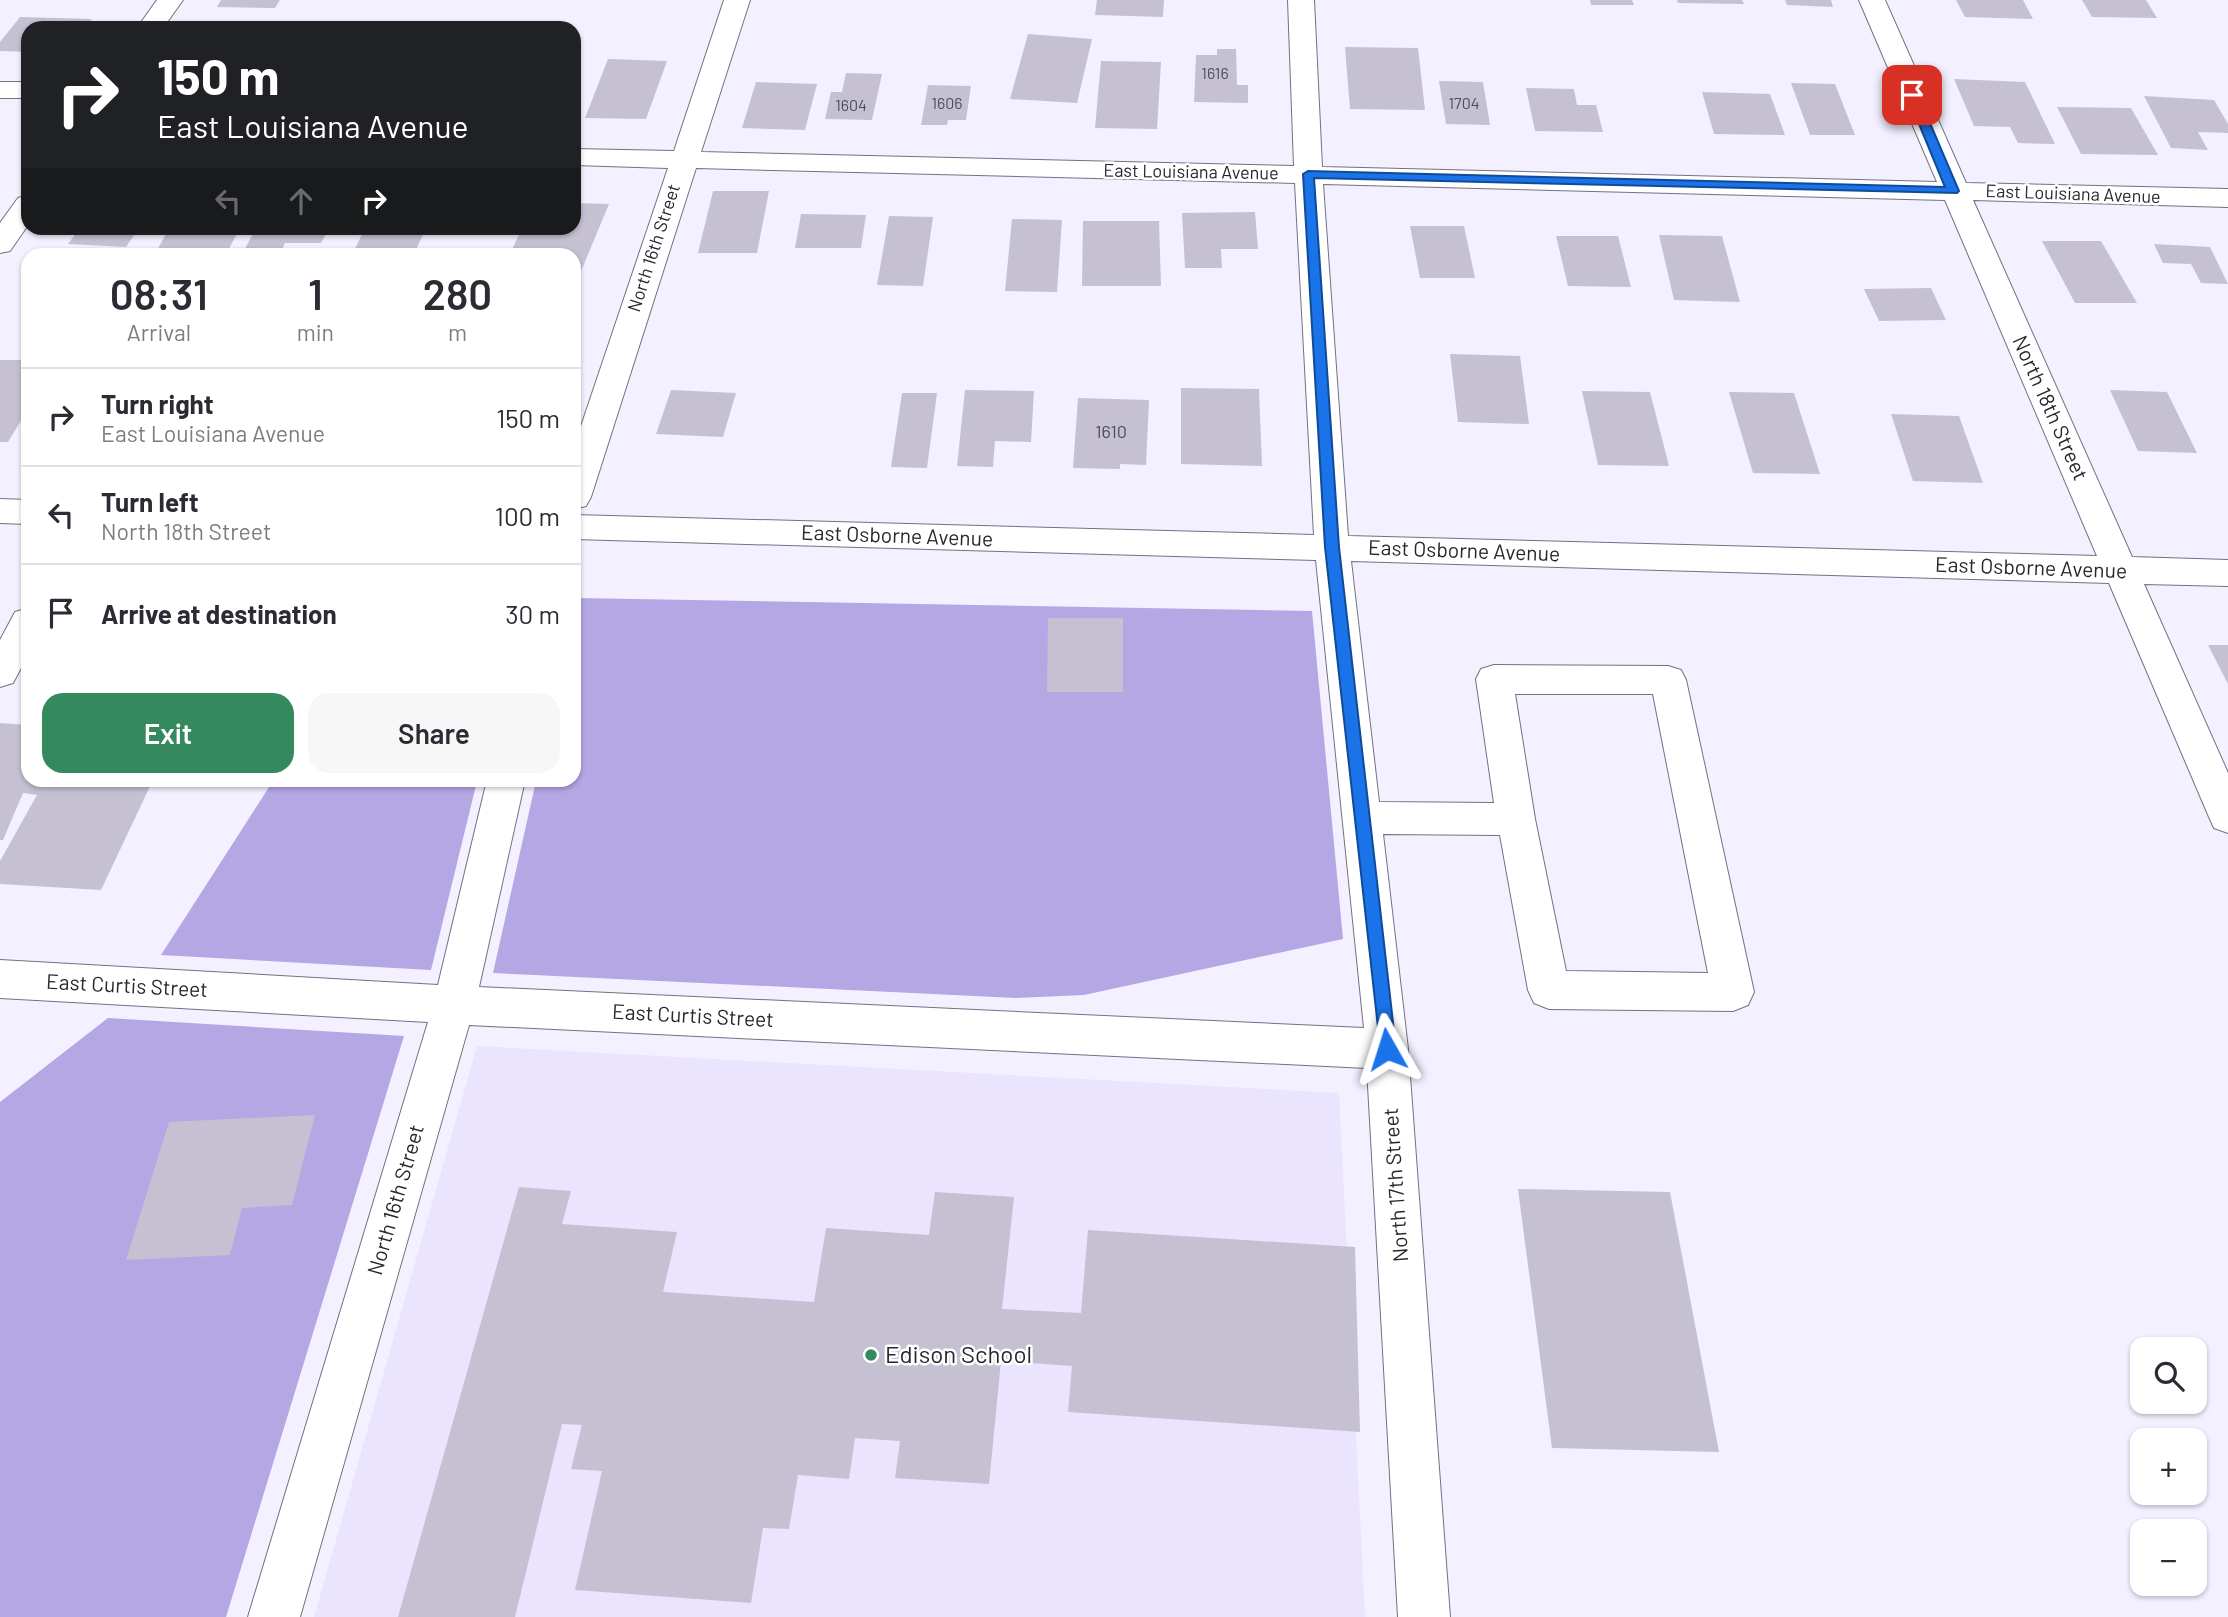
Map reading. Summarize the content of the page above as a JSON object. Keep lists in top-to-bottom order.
{
  "streets": {
    "street": [
      "East Louisiana Avenue",
      "North 16th Street",
      "North 18th Street",
      "East Osborne Avenue",
      "East Curtis Street",
      "North 17th Street"
    ]
  },
  "crossings": [
    ["East Louisiana Avenue", "North 16th Street"],
    ["East Louisiana Avenue", "North 18th Street"],
    ["East Louisiana Avenue", "North 17th Street"],
    ["North 16th Street", "East Curtis Street"],
    ["North 18th Street", "East Osborne Avenue"],
    ["East Osborne Avenue", "North 17th Street"],
    ["East Curtis Street", "North 17th Street"]
  ],
  "places": ["Edison School"],
  "house_numbers": [
    "1616",
    "1606",
    "1704",
    "1604",
    "1610"
  ],
  "page": {
    "turn": ["150 m", "East Louisiana Avenue"],
    "eta": [
      "08:31",
      "Arrival",
      "1",
      "min",
      "280",
      "m"
    ],
    "list": [
      {
        "name": "Turn right",
        "note": "East Louisiana Avenue",
        "value": "150 m"
      },
      {
        "name": "Turn left",
        "note": "North 18th Street",
        "value": "100 m"
      },
      {
        "name": "Arrive at destination",
        "value": "30 m"
      }
    ],
    "buttons": ["Exit", "Share"],
    "map_buttons": ["+", "−"]
  }
}
